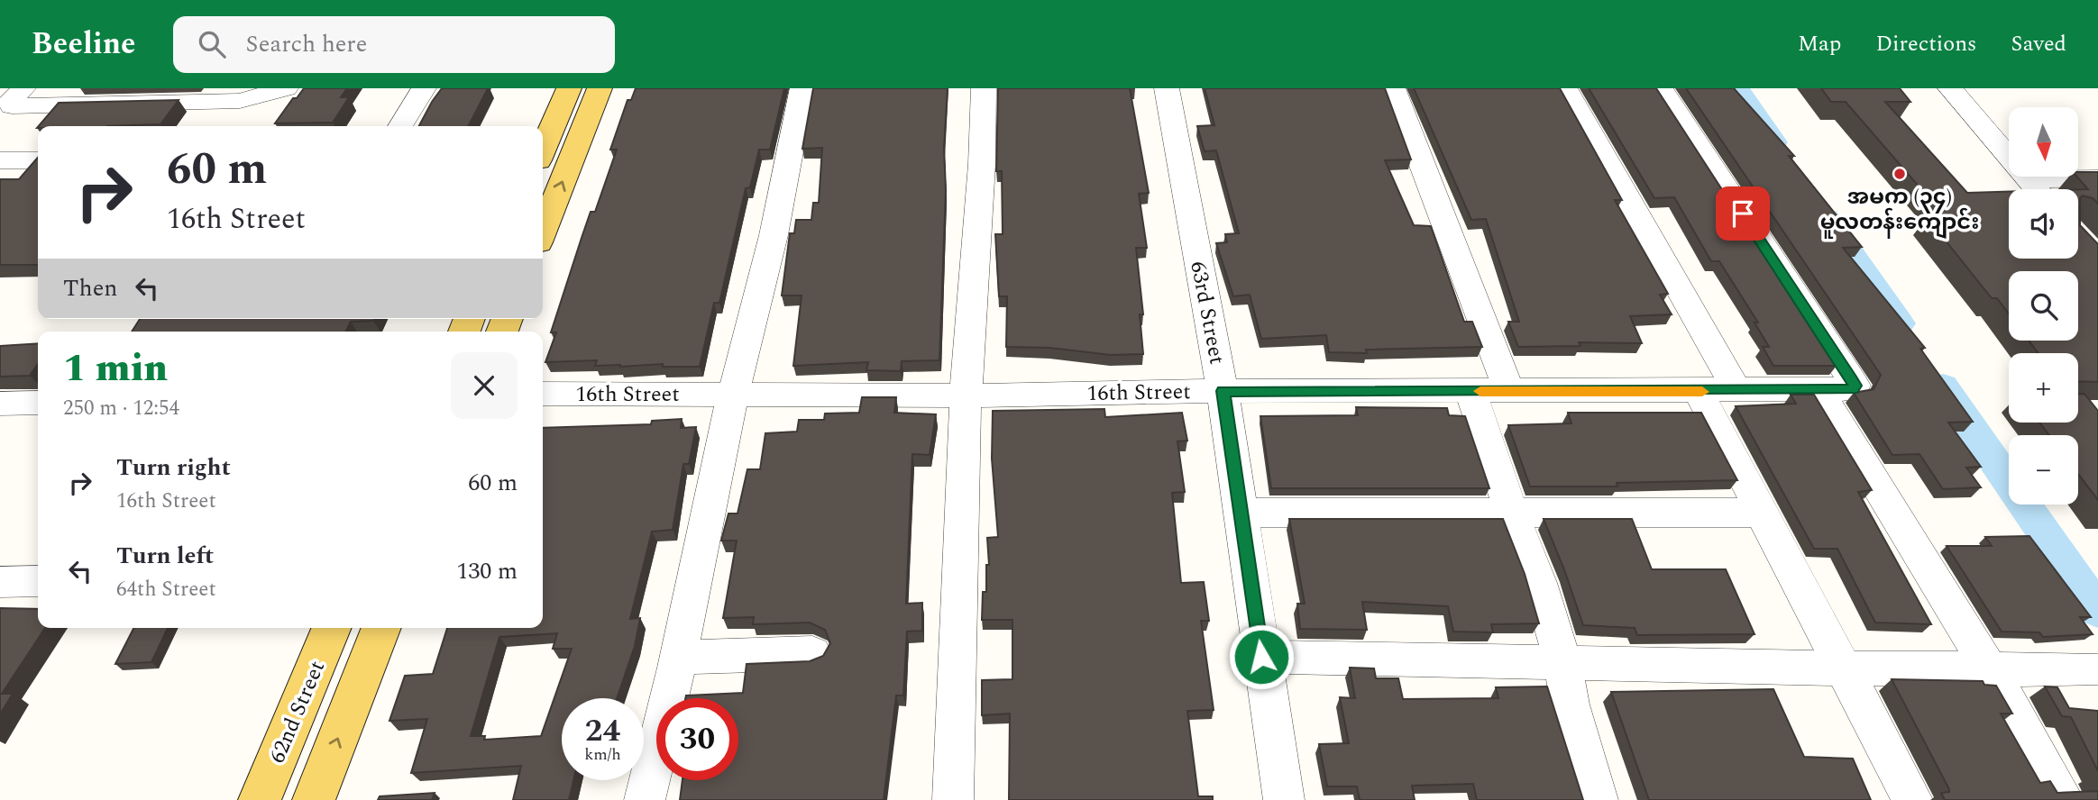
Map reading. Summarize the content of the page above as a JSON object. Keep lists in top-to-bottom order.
{
  "streets": {
    "main road": ["62nd Street"],
    "street": ["63rd Street", "16th Street"]
  },
  "crossings": [
    ["63rd Street", "16th Street"]
  ],
  "places": ["အမက (၃၄) မူလတန်းကျောင်း"],
  "north": "bottom",
  "page": {
    "header": "Beeline",
    "search": "Search here",
    "nav": ["Map", "Directions", "Saved"],
    "map_buttons": ["+", "−"],
    "turn": ["60 m", "16th Street"],
    "then": "Then",
    "heading": ["1 min", "250 m · 12:54"],
    "list": [
      {
        "name": "Turn right",
        "note": "16th Street",
        "value": "60 m"
      },
      {
        "name": "Turn left",
        "note": "64th Street",
        "value": "130 m"
      }
    ],
    "speed": "24 km/h",
    "limit": "30"
  }
}
